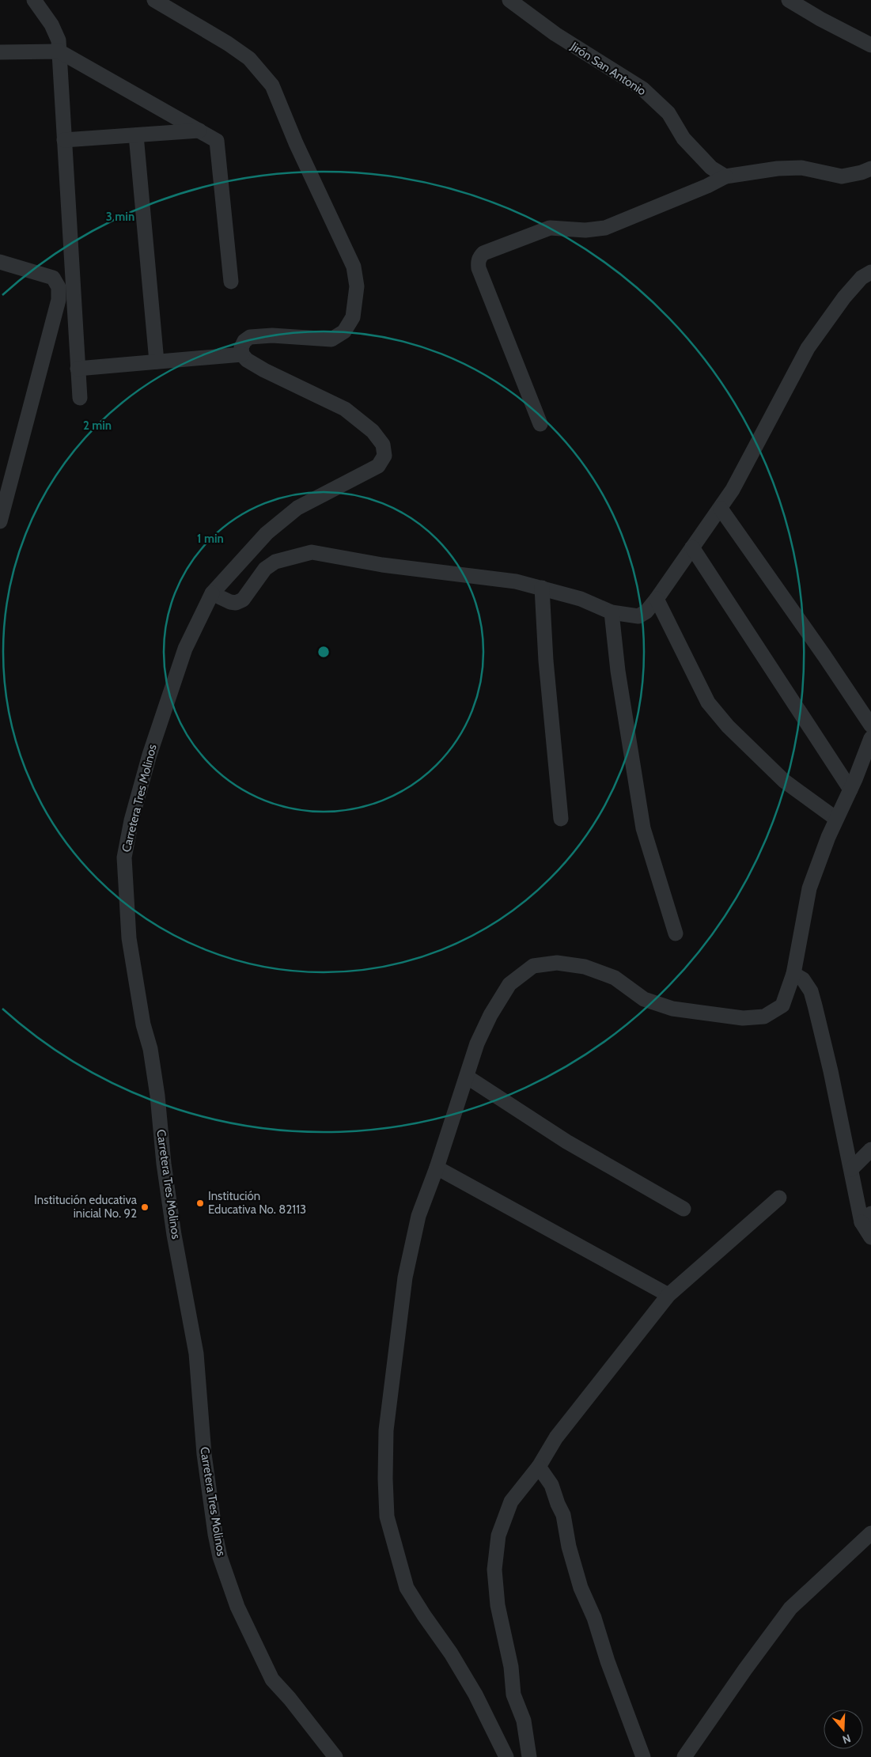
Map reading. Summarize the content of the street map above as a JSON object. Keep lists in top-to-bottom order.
{
  "streets": {
    "street": ["Jirón San Antonio", "Carretera Tres Molinos"]
  },
  "places": ["Institución Educativa No. 82113", "Institución educativa inicial No. 92"],
  "north": "bottom",
  "rings": ["3 min", "2 min", "1 min"]
}
